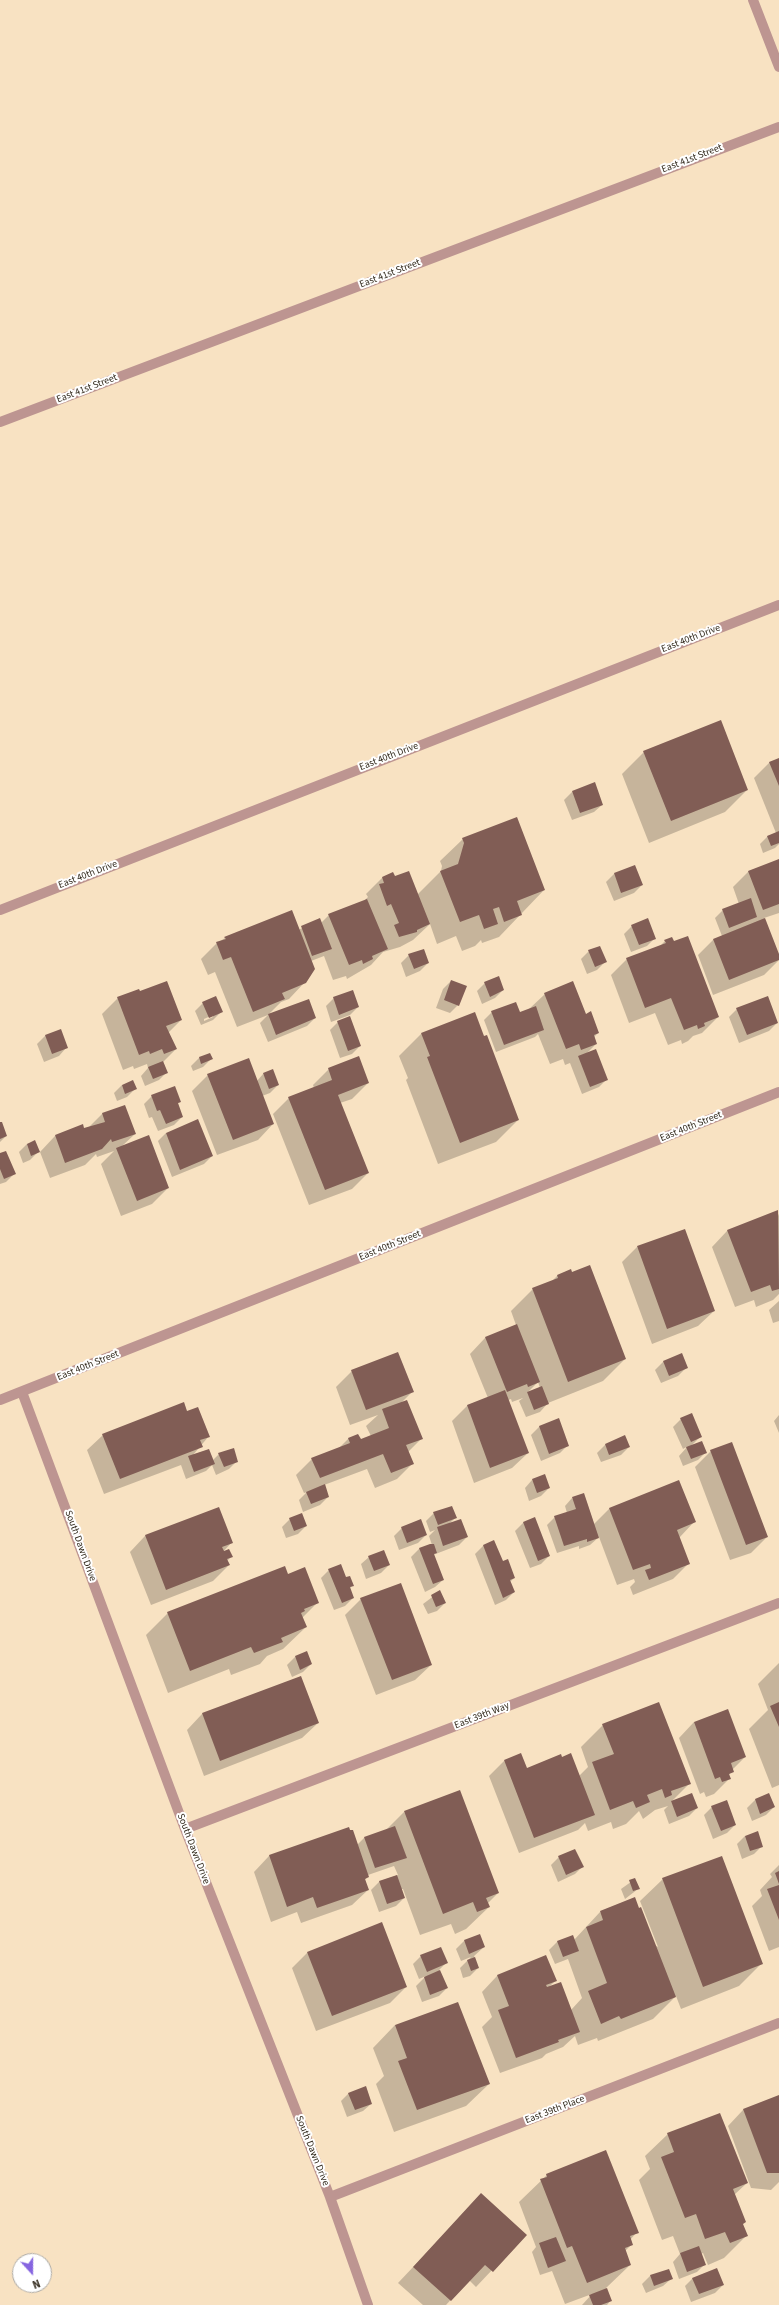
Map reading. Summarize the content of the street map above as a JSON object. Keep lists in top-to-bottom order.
{
  "streets": {
    "street": [
      "East 41st Street",
      "East 40th Drive",
      "East 40th Street",
      "South Dawn Drive",
      "East 39th Way",
      "East 39th Place"
    ]
  },
  "crossings": [
    ["East 40th Street", "South Dawn Drive"],
    ["South Dawn Drive", "East 39th Way"],
    ["South Dawn Drive", "East 39th Place"]
  ],
  "north": "bottom"
}
